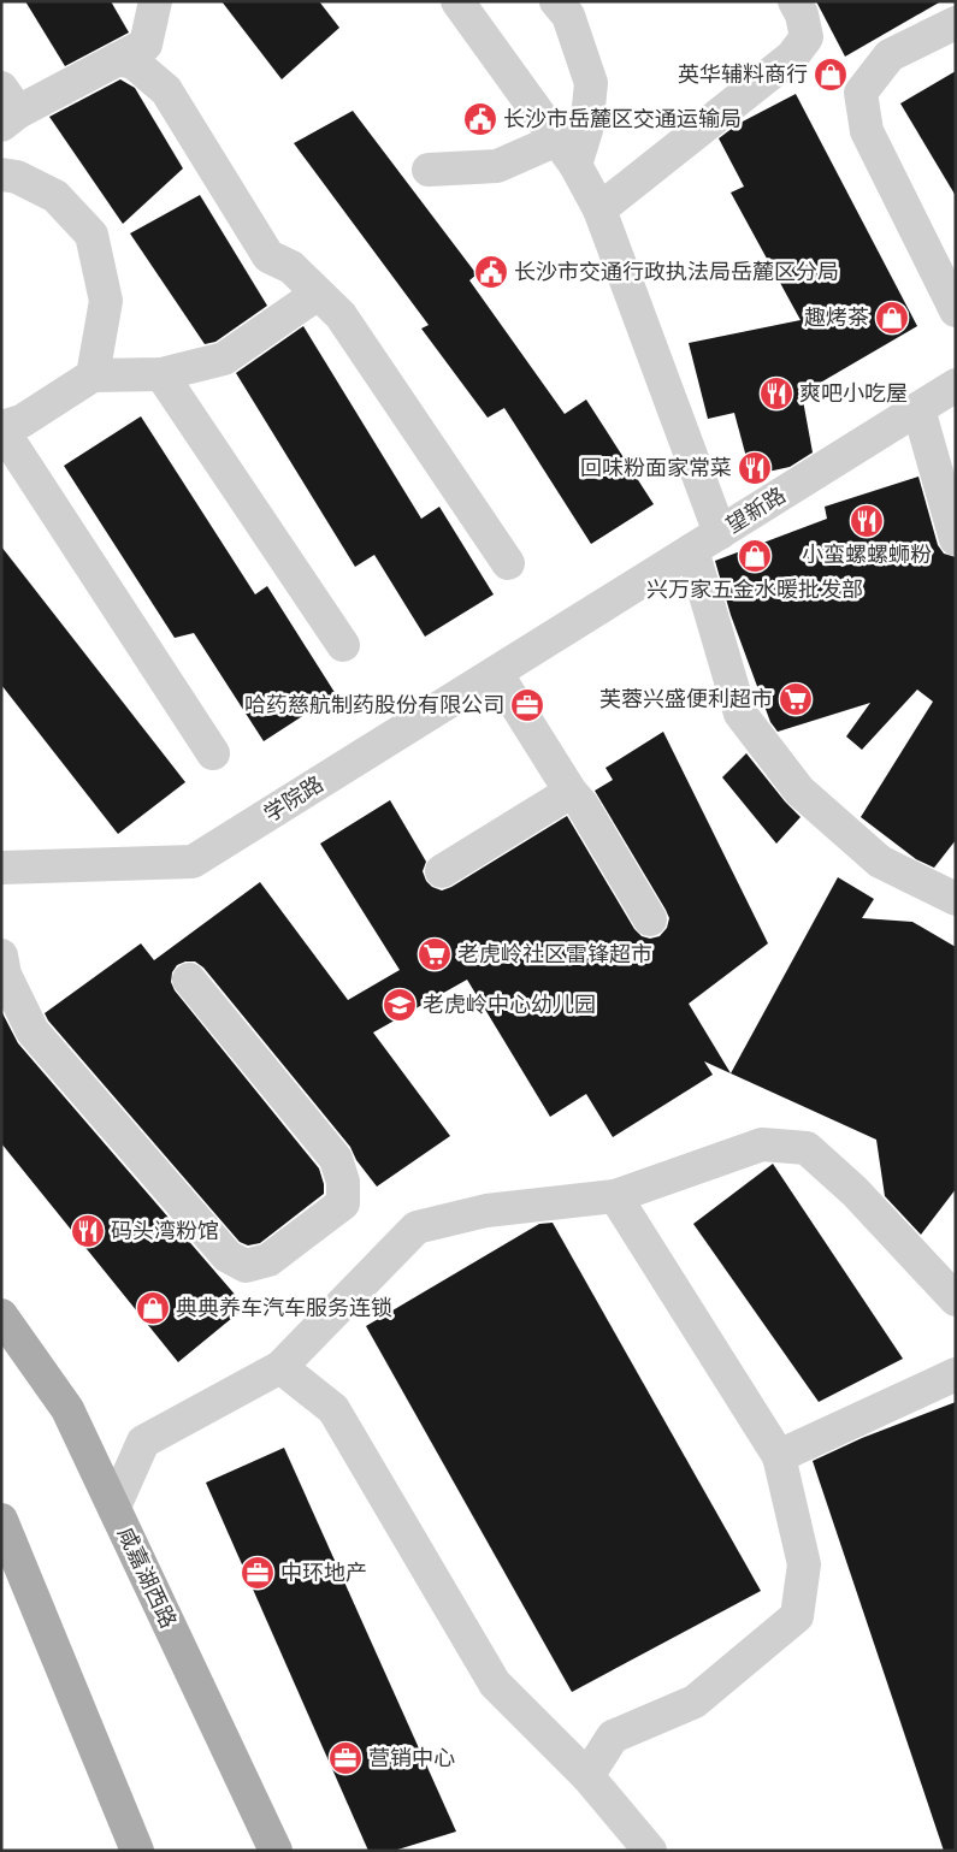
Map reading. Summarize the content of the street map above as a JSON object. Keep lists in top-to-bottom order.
{
  "streets": {
    "main road": ["咸嘉湖西路"],
    "street": ["望新路", "学院路"]
  },
  "crossings": [
    ["望新路", "学院路"]
  ],
  "places": {
    "shop": [
      "英华辅料商行",
      "趣烤茶",
      "兴万家五金水暖批发部",
      "典典养车汽车服务连锁"
    ],
    "public building": ["长沙市岳麓区交通运输局", "长沙市交通行政执法局岳麓区分局"],
    "restaurant": [
      "爽吧小吃屋",
      "回味粉面家常菜",
      "小蛮螺螺蛳粉",
      "码头湾粉馆"
    ],
    "supermarket": ["芙蓉兴盛便利超市", "老虎岭社区雷锋超市"],
    "office": ["哈药慈航制药股份有限公司", "中环地产", "营销中心"],
    "school or university": ["老虎岭中心幼儿园"]
  }
}
